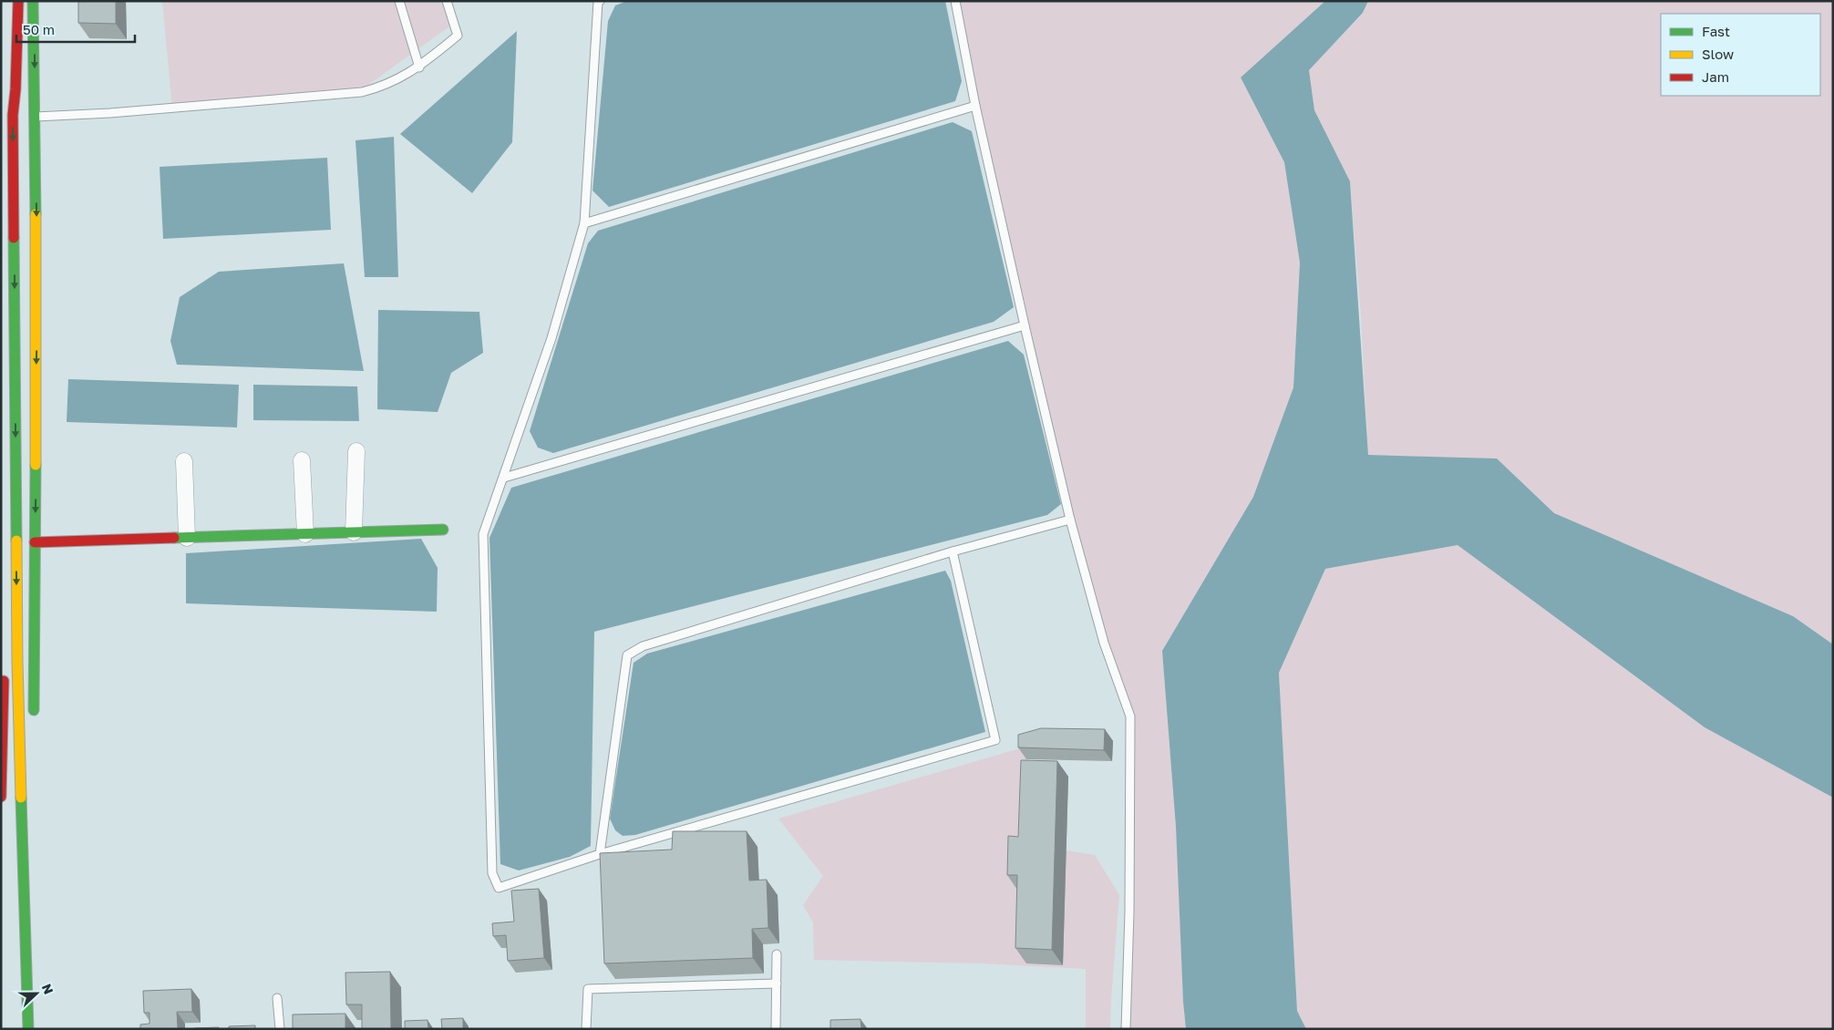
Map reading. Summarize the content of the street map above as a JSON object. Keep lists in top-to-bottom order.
{
  "legend": ["Fast", "Slow", "Jam"],
  "scale_bar": "50 m",
  "north": "right"
}
